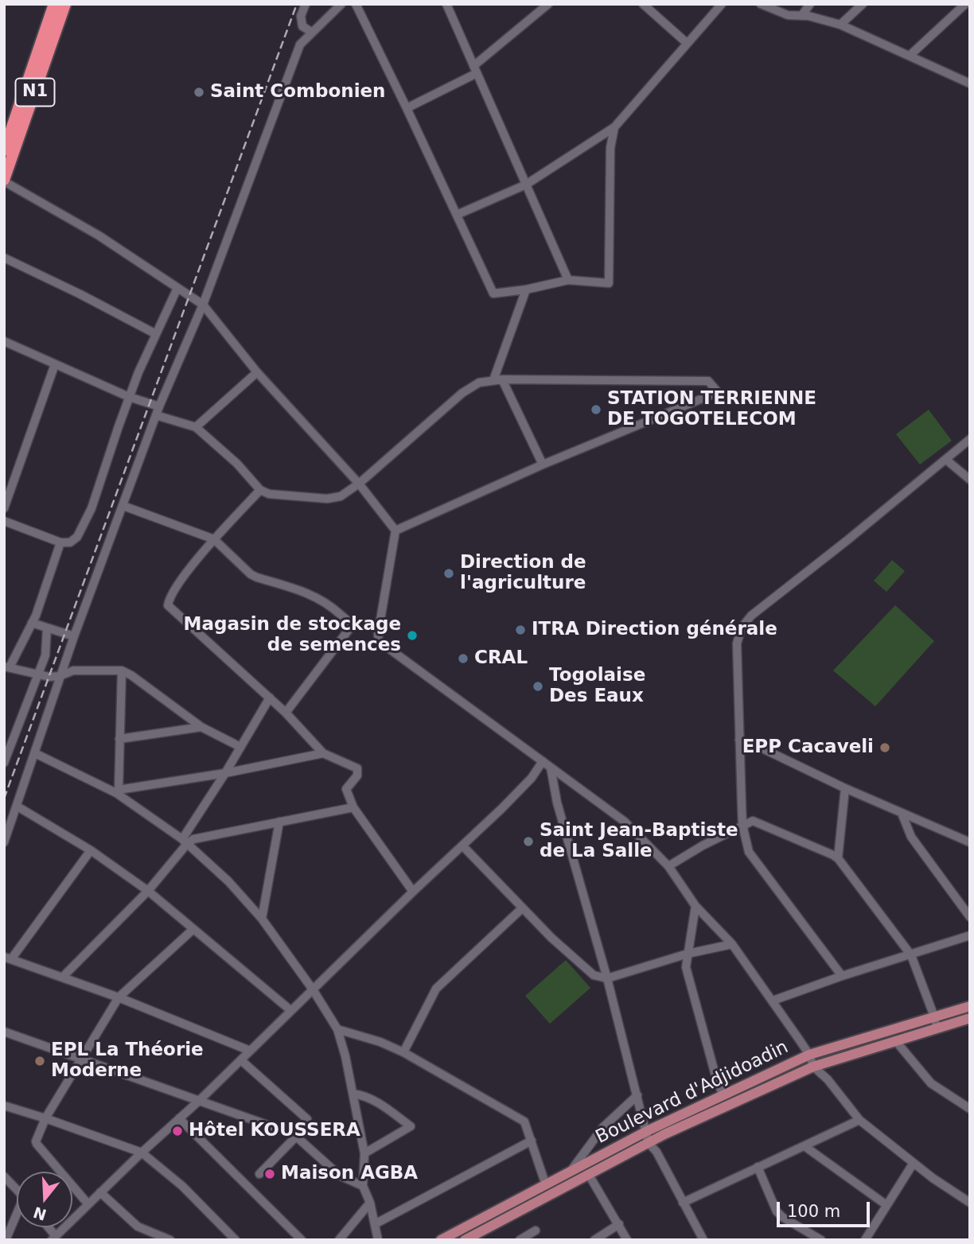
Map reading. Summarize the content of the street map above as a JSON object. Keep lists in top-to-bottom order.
{
  "streets": {
    "highway": ["N1"],
    "main road": ["Boulevard d'Adjidoadin"]
  },
  "places": [
    "Saint Combonien",
    "STATION TERRIENNE DE TOGOTELECOM",
    "Direction de l'agriculture",
    "ITRA Direction générale",
    "Magasin de stockage de semences",
    "CRAL",
    "Togolaise Des Eaux",
    "EPP Cacaveli",
    "Saint Jean-Baptiste de La Salle",
    "EPL La Théorie Moderne",
    "Hôtel KOUSSERA",
    "Maison AGBA"
  ],
  "scale_bar": "100 m",
  "north": "bottom"
}
